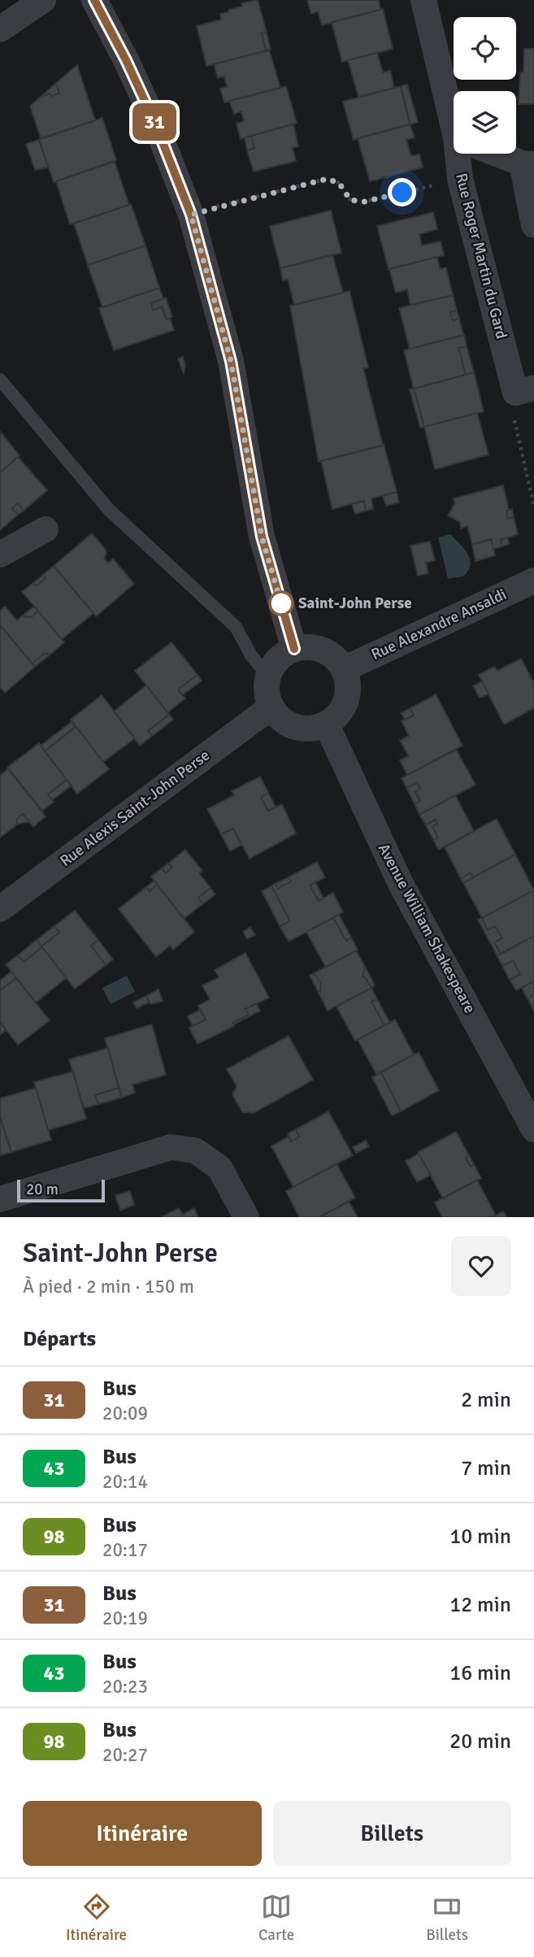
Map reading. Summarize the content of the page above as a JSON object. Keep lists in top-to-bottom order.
{
  "streets": {
    "street": [
      "Rue Roger Martin du Gard",
      "Rue Alexandre Ansaldi",
      "Rue Alexis Saint-John Perse",
      "Avenue William Shakespeare"
    ]
  },
  "crossings": [
    ["Rue Alexandre Ansaldi", "Rue Alexis Saint-John Perse"],
    ["Rue Alexandre Ansaldi", "Avenue William Shakespeare"],
    ["Rue Alexis Saint-John Perse", "Avenue William Shakespeare"]
  ],
  "places": ["Saint-John Perse"],
  "lines": ["bus line 31"],
  "scale_bar": "20 m",
  "page": {
    "on_map": "31",
    "scale": "20 m",
    "heading": [
      ["Saint-John Perse", "À pied · 2 min · 150 m"],
      "Départs"
    ],
    "list": [
      {
        "mark": "31",
        "name": "Bus",
        "note": "20:09",
        "value": "2 min"
      },
      {
        "mark": "43",
        "name": "Bus",
        "note": "20:14",
        "value": "7 min"
      },
      {
        "mark": "98",
        "name": "Bus",
        "note": "20:17",
        "value": "10 min"
      },
      {
        "mark": "31",
        "name": "Bus",
        "note": "20:19",
        "value": "12 min"
      },
      {
        "mark": "43",
        "name": "Bus",
        "note": "20:23",
        "value": "16 min"
      },
      {
        "mark": "98",
        "name": "Bus",
        "note": "20:27",
        "value": "20 min"
      }
    ],
    "buttons": ["Itinéraire", "Billets"],
    "tabs": ["Itinéraire", "Carte", "Billets"]
  }
}
